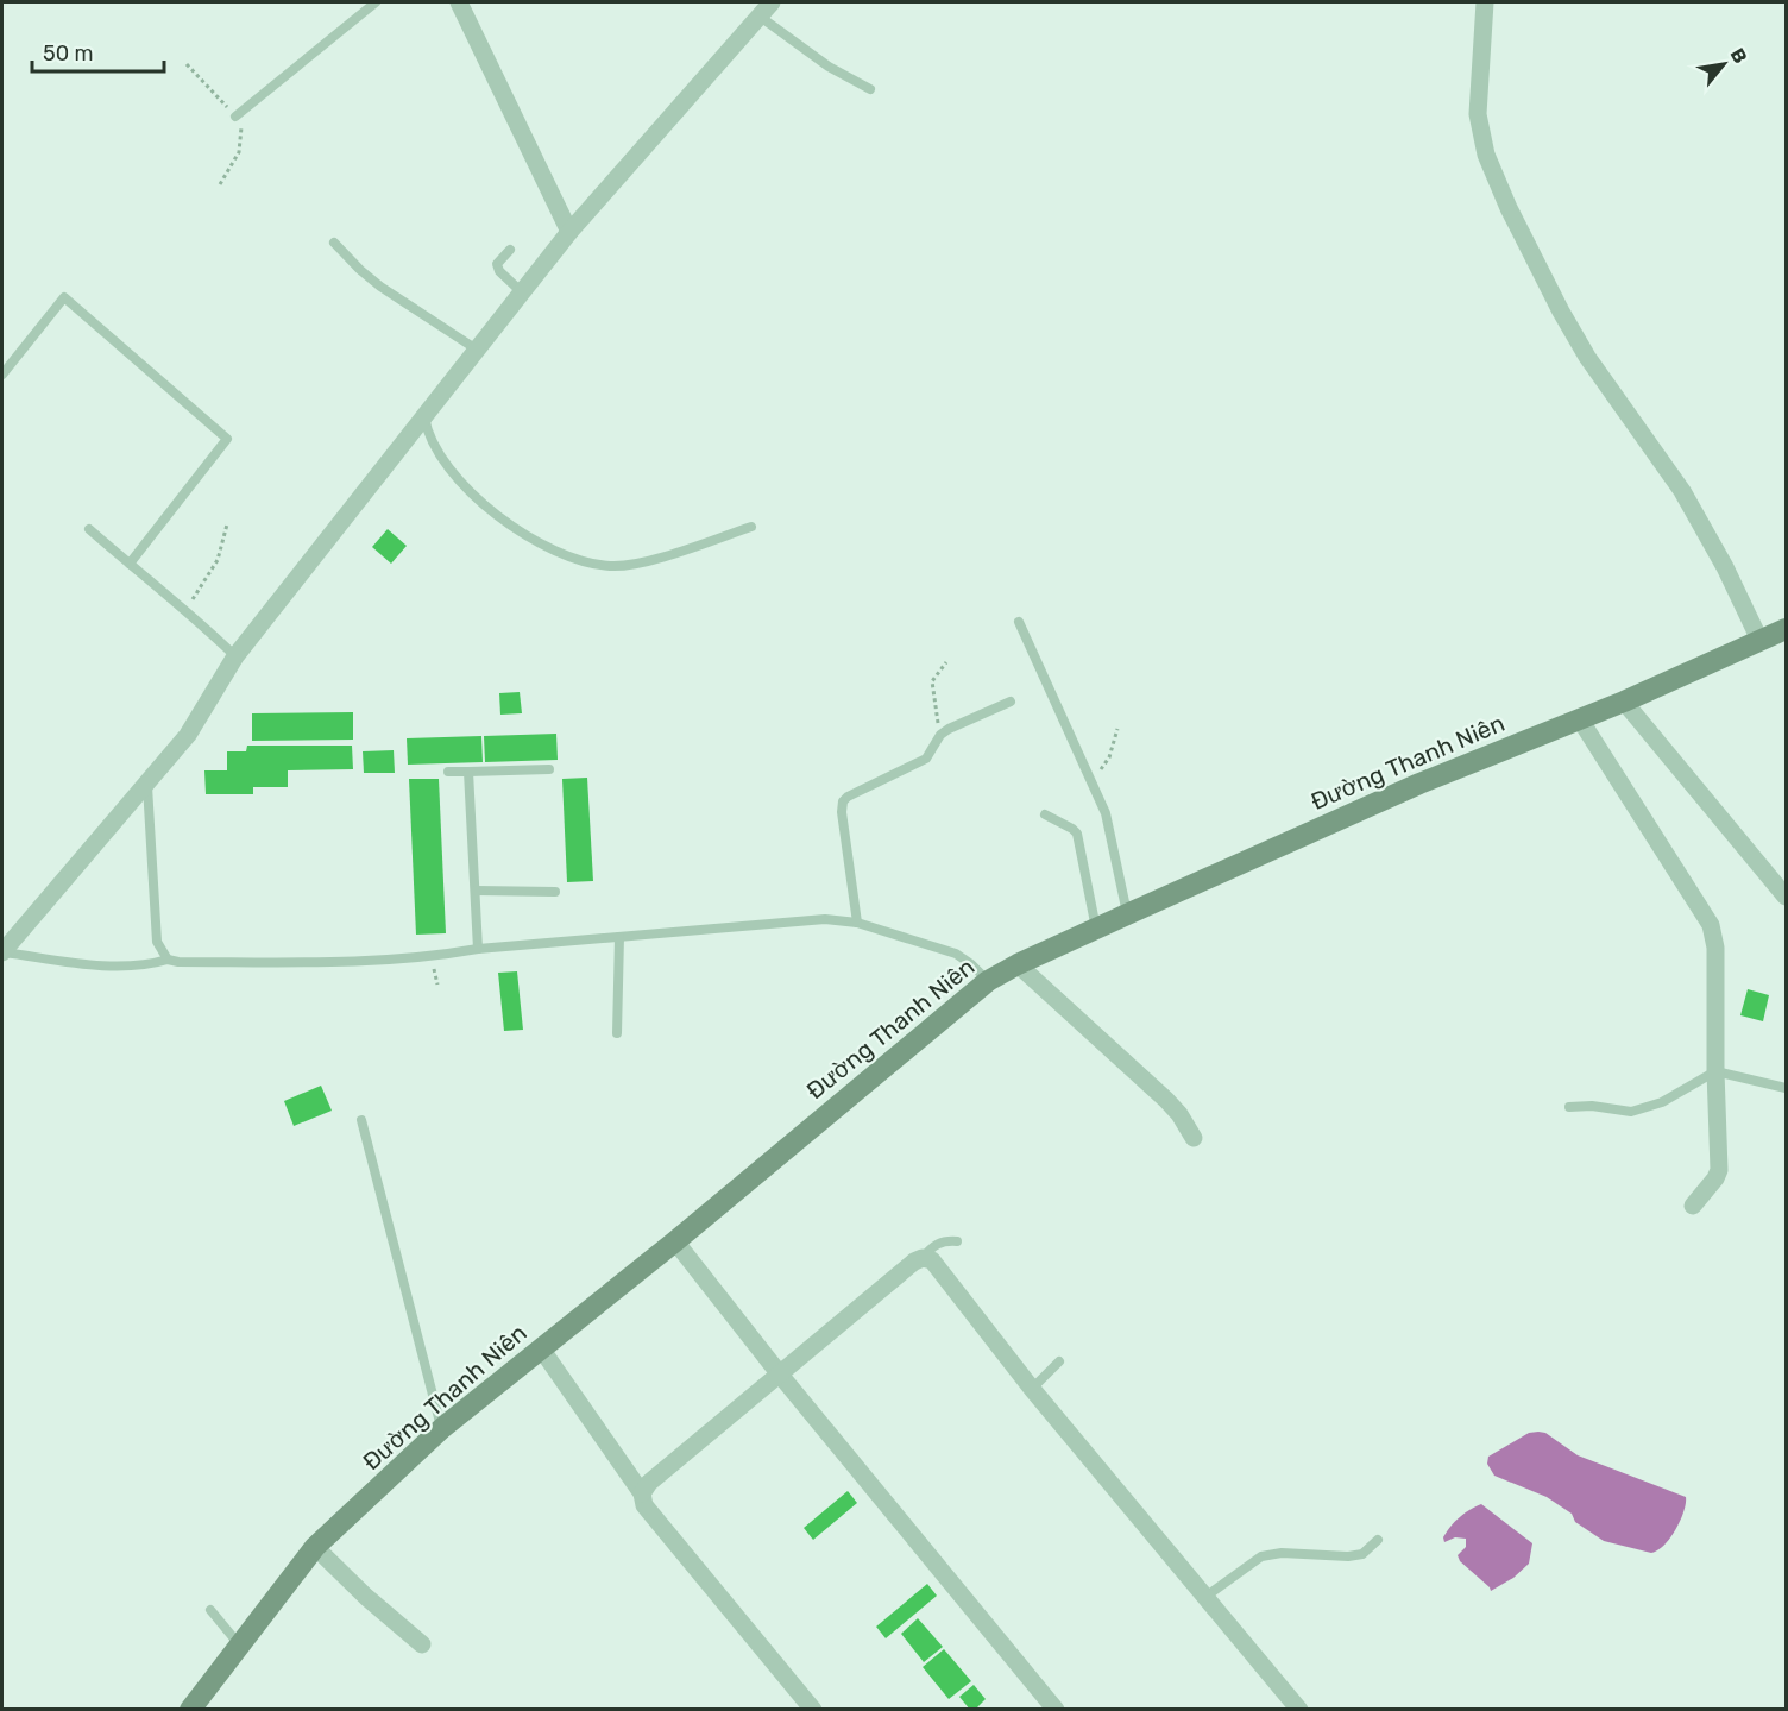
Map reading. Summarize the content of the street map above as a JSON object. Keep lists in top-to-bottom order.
{
  "streets": {
    "main road": ["Đường Thanh Niên"]
  },
  "scale_bar": "50 m",
  "north": "top right"
}
